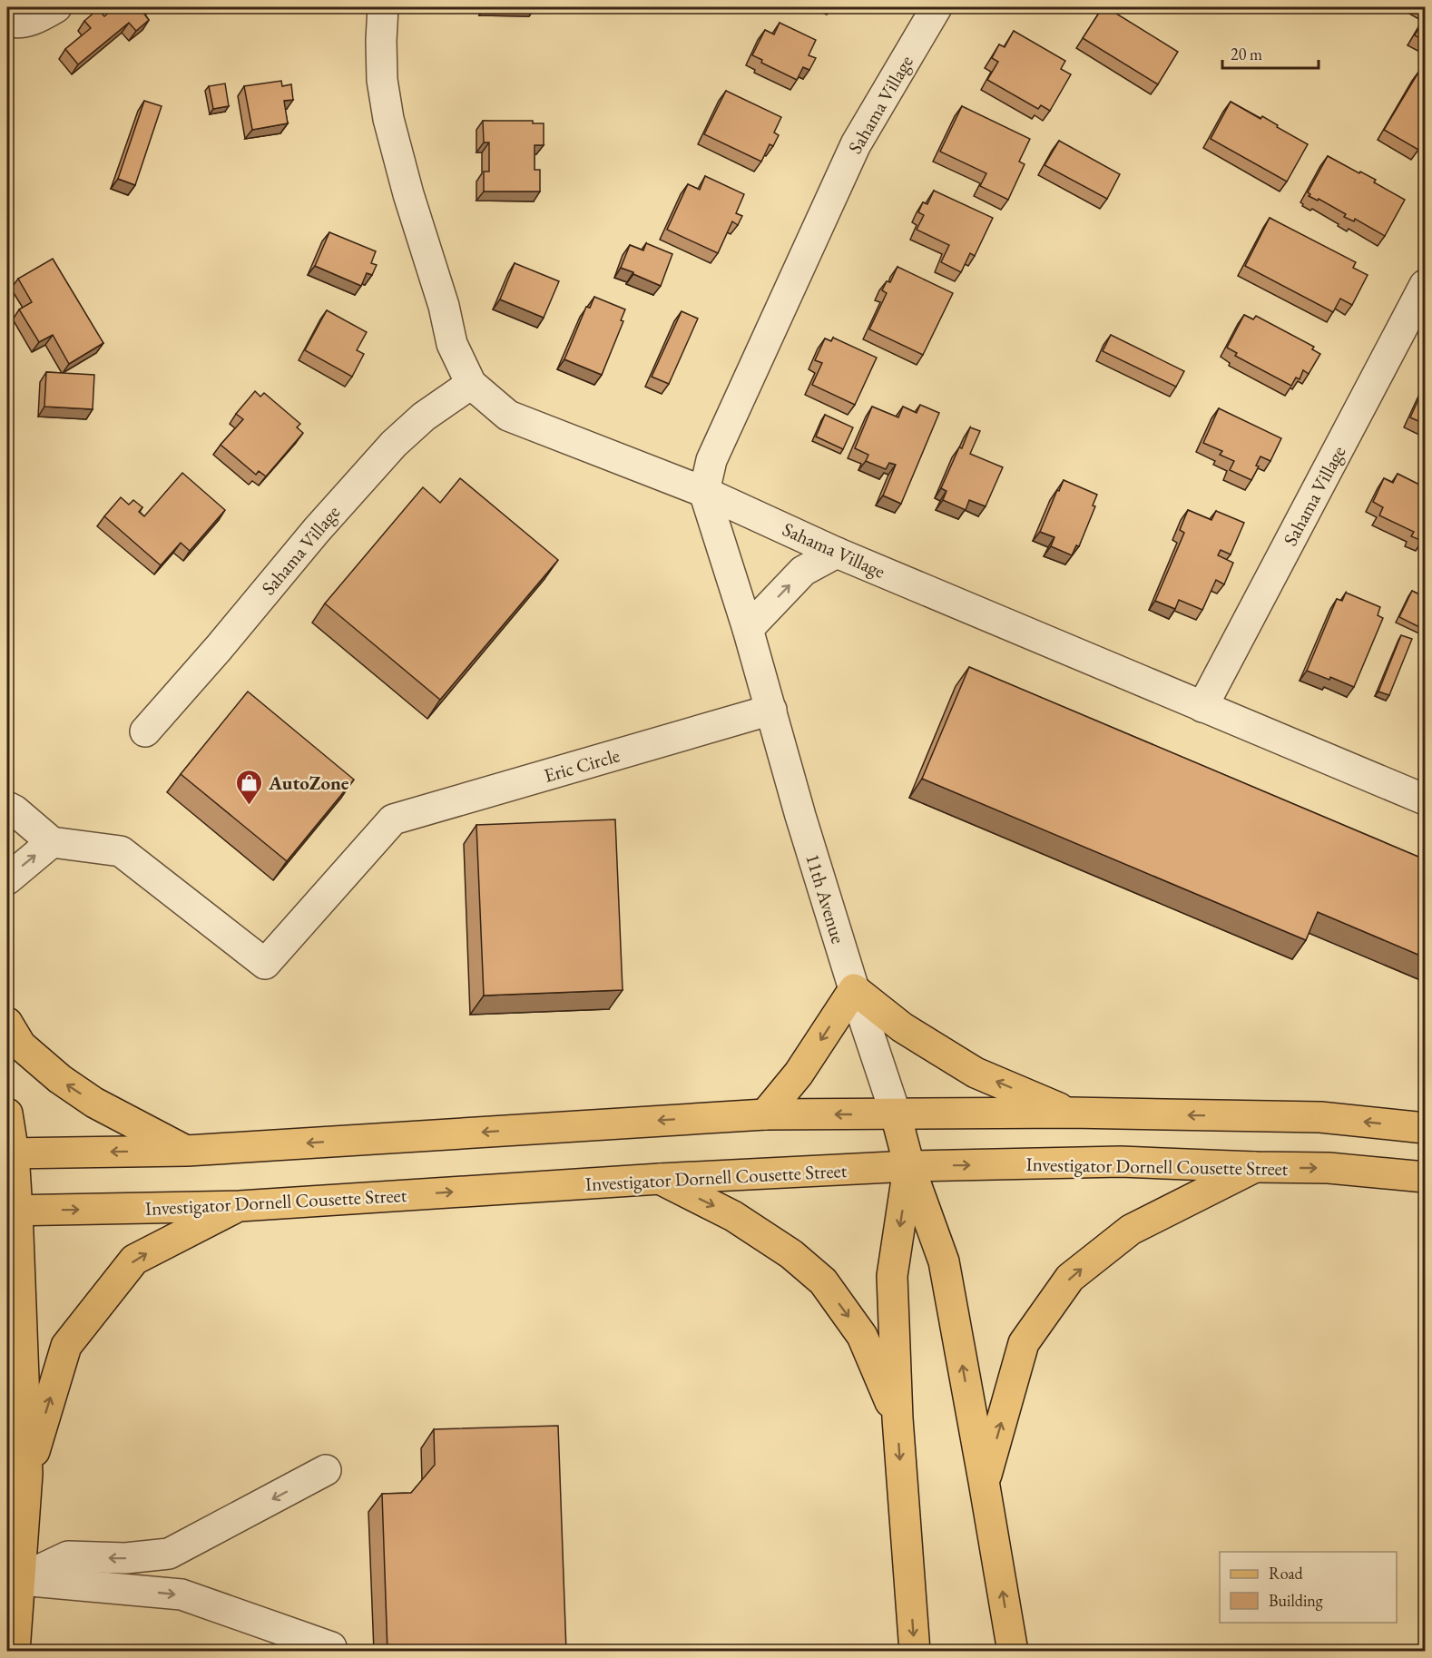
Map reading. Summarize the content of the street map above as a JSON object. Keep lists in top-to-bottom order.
{
  "streets": {
    "main road": ["11th Avenue", "Investigator Dornell Cousette Street"],
    "street": ["Sahama Village", "Eric Circle"]
  },
  "crossings": [
    ["Sahama Village", "11th Avenue"],
    ["Eric Circle", "11th Avenue"],
    ["11th Avenue", "Investigator Dornell Cousette Street"]
  ],
  "one_way": ["11th Avenue"],
  "places": {
    "shop": ["AutoZone"]
  },
  "legend": ["Road", "Building"],
  "scale_bar": "20 m"
}
